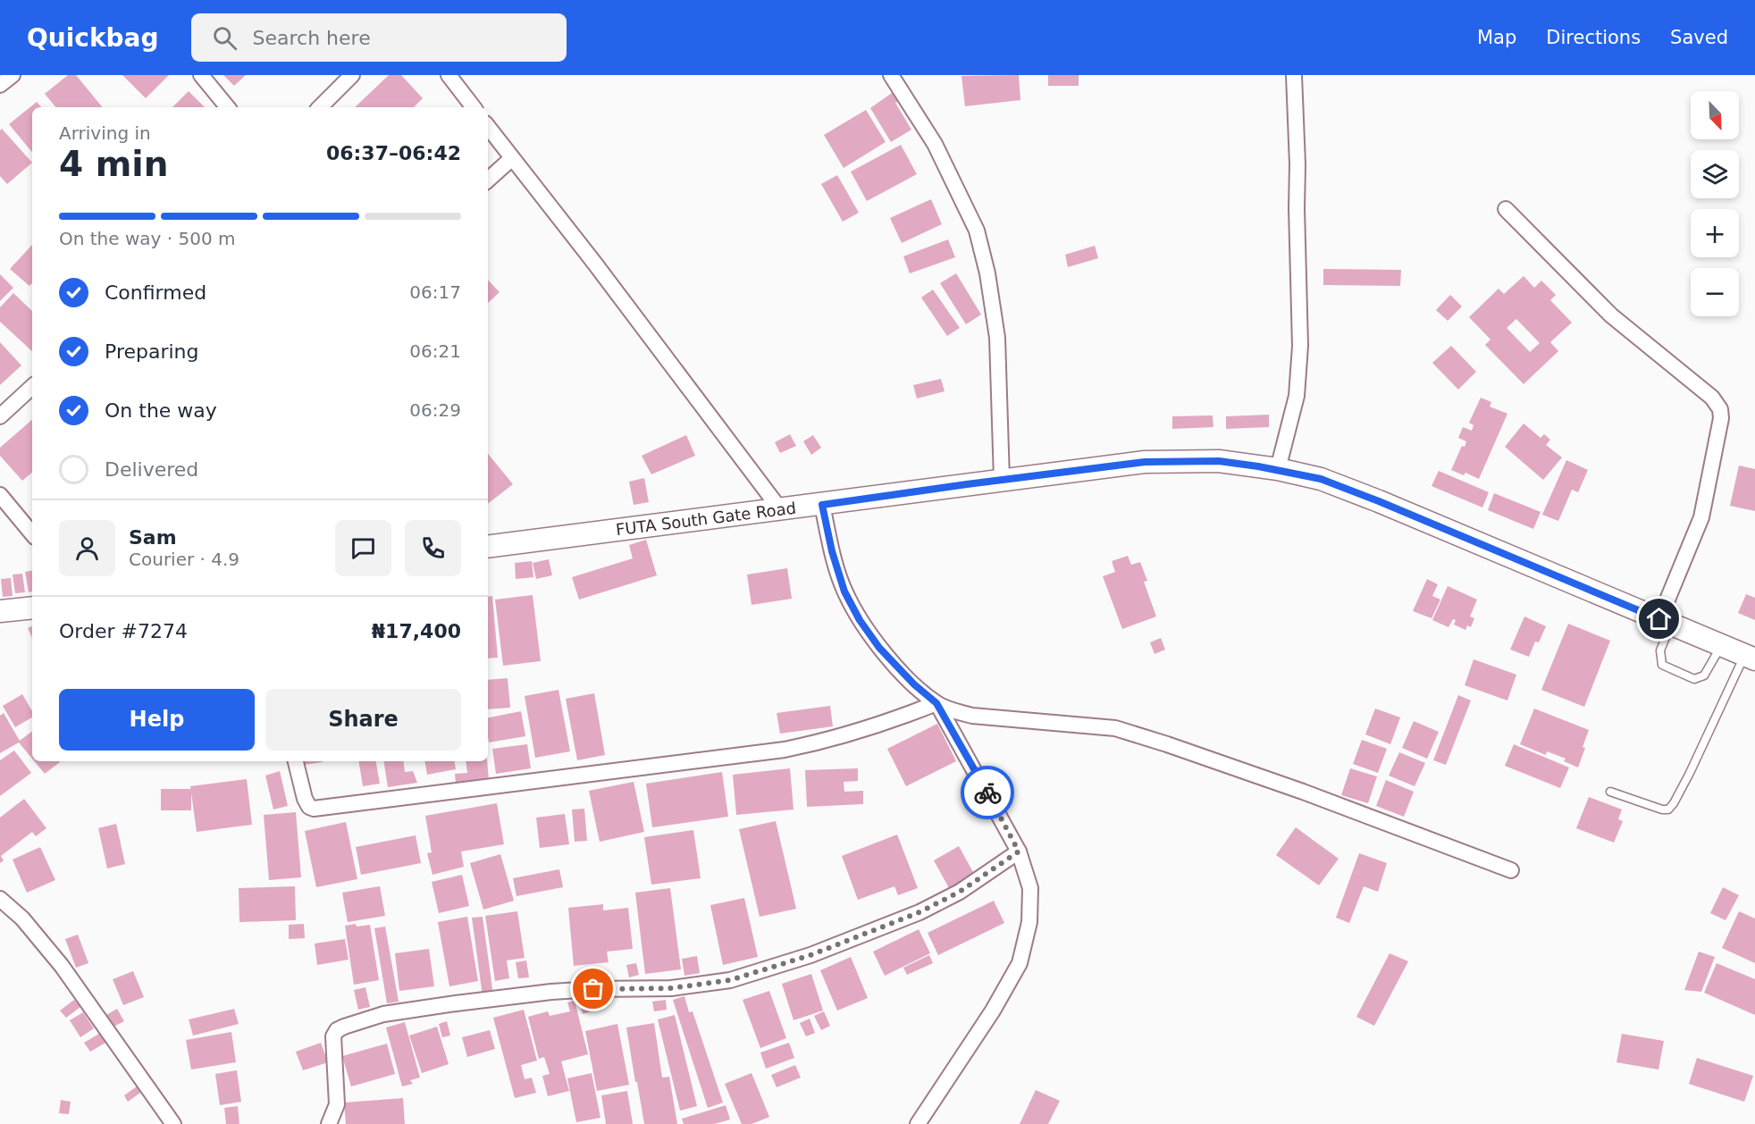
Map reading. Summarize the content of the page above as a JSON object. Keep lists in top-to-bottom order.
{
  "streets": {
    "main road": ["FUTA South Gate Road"]
  },
  "north": "bottom right",
  "page": {
    "header": "Quickbag",
    "search": "Search here",
    "nav": ["Map", "Directions", "Saved"],
    "map_buttons": ["+", "−"],
    "heading": ["4 min", "Arriving in", "06:37–06:42"],
    "panel": [
      "Sam",
      "Courier · 4.9",
      "Order #7274",
      "₦17,400"
    ],
    "bar": "On the way · 500 m",
    "list": [
      ["Confirmed", "06:17"],
      ["Preparing", "06:21"],
      ["On the way", "06:29"],
      "Delivered"
    ],
    "buttons": ["Help", "Share"]
  }
}
